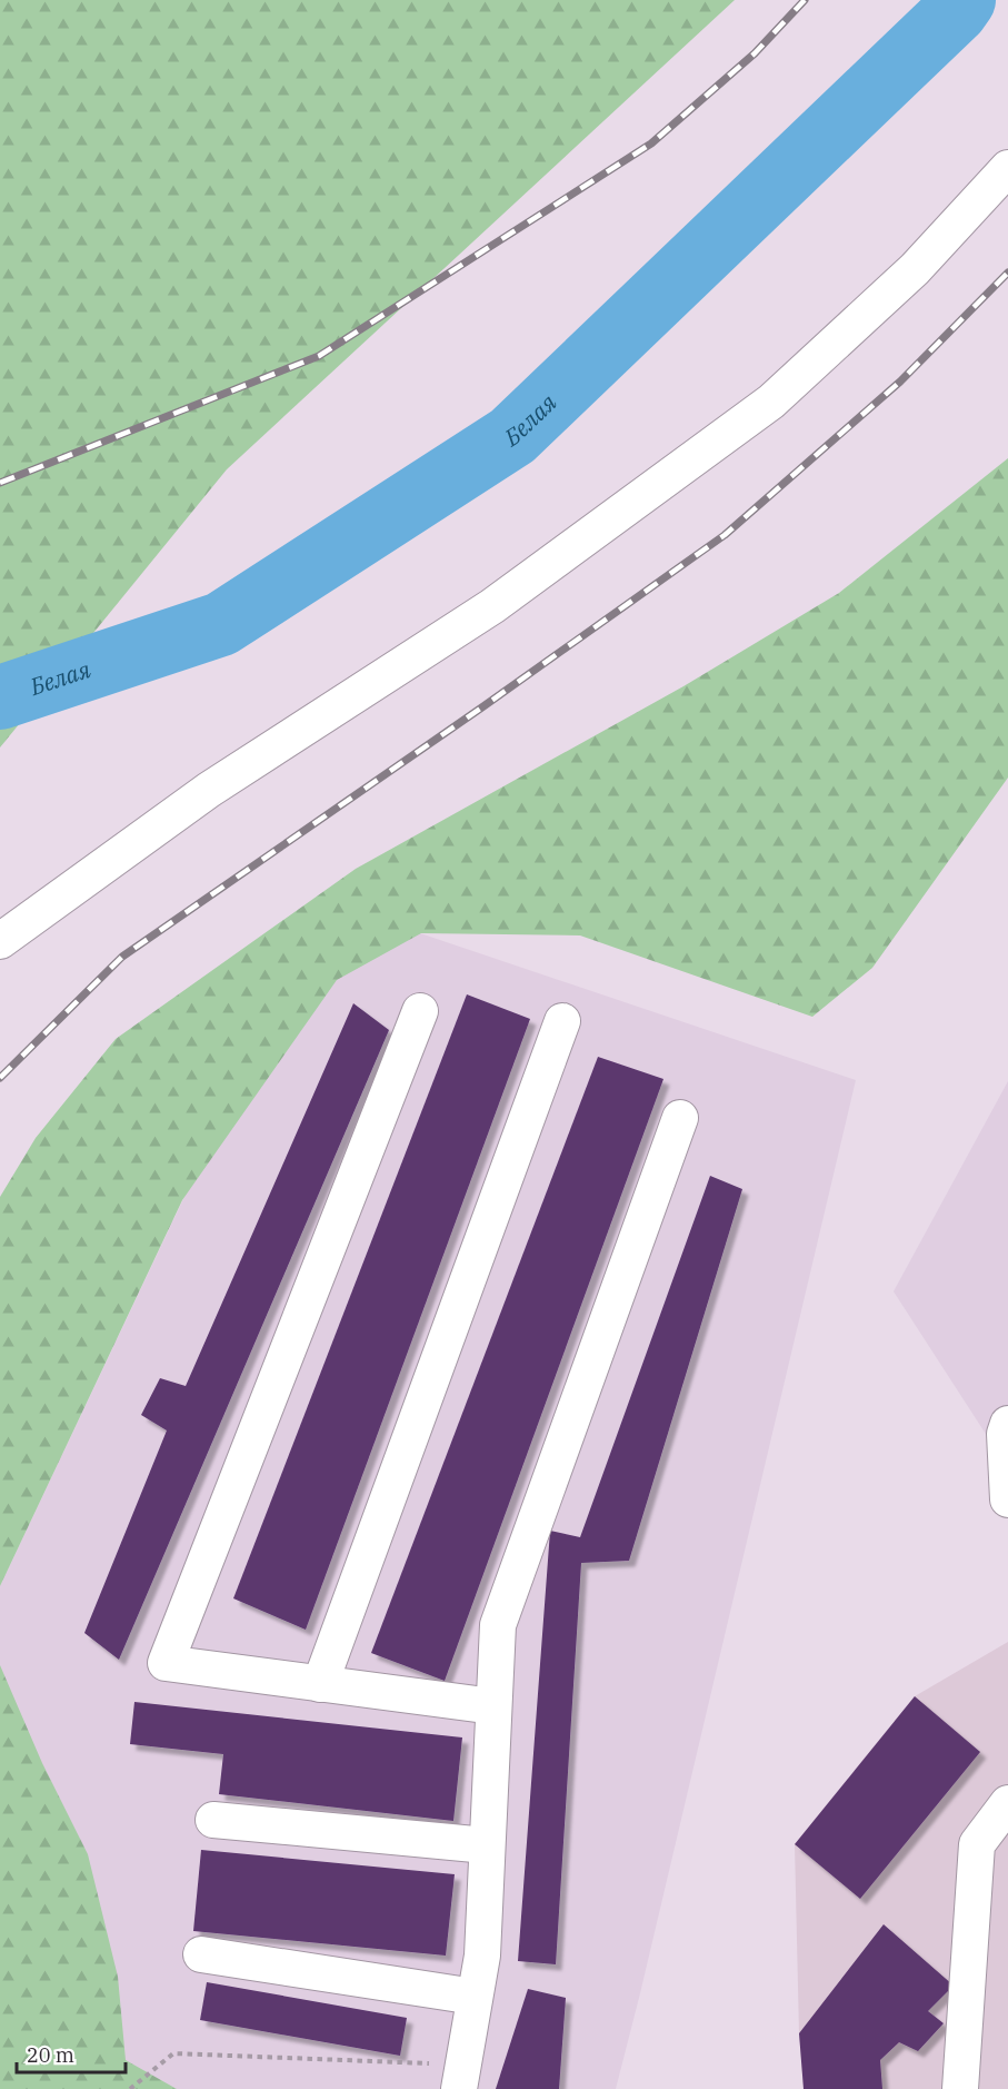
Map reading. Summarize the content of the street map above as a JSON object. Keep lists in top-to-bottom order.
{
  "water": ["Белая"],
  "scale_bar": "20 m"
}
